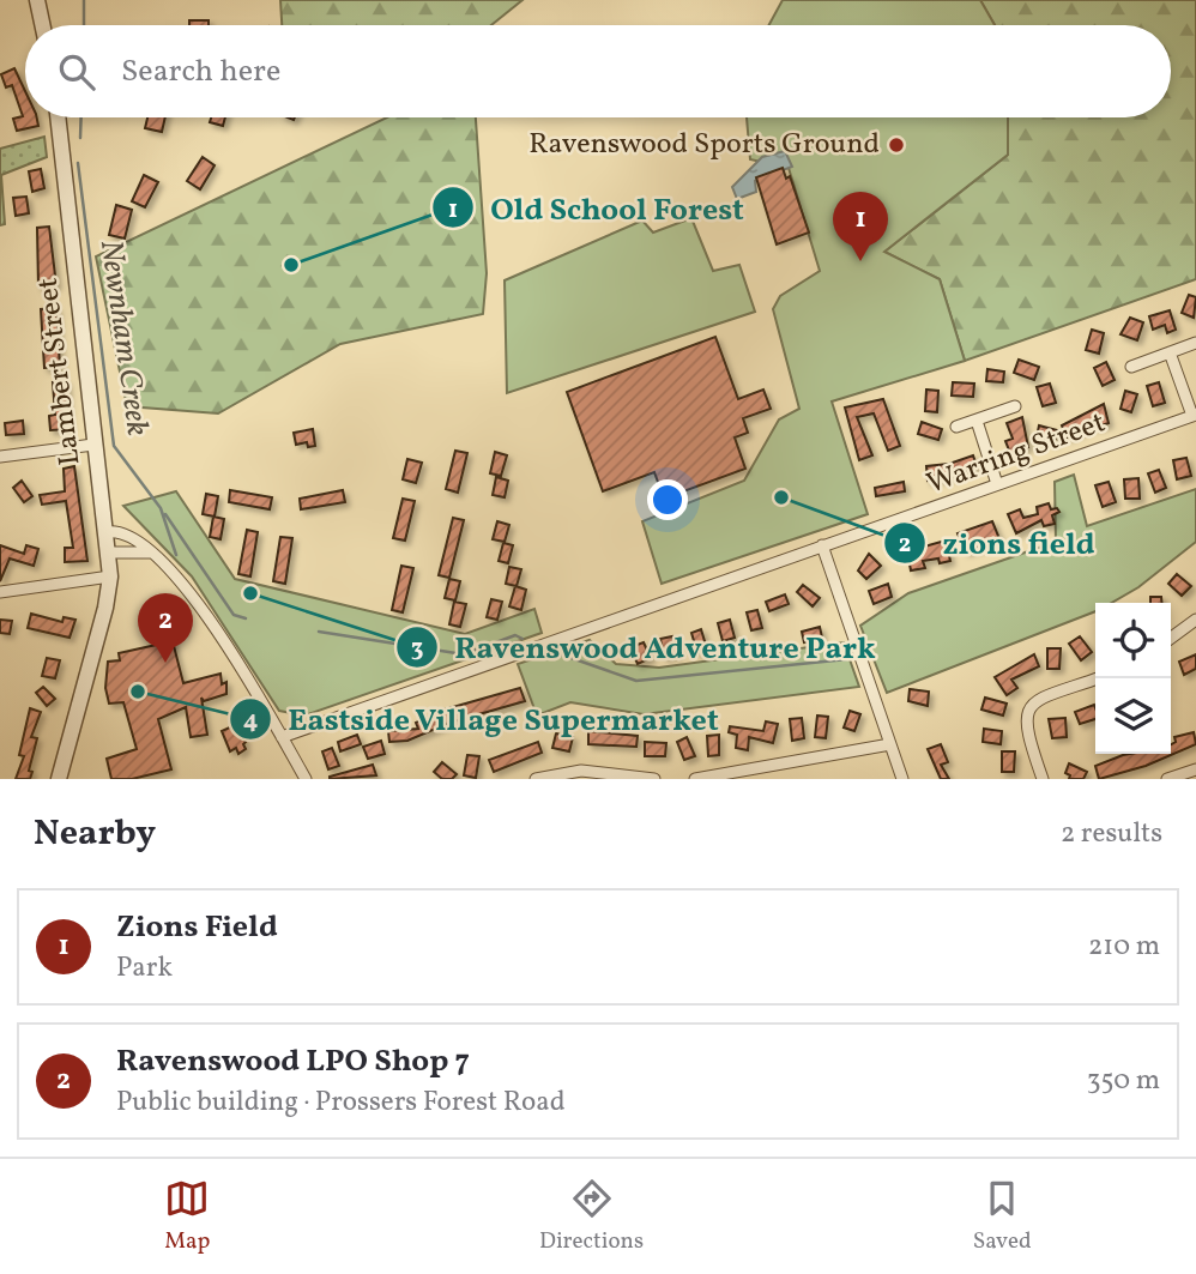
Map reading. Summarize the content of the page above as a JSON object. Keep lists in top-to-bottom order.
{
  "streets": {
    "street": ["Lambert Street", "Warring Street"]
  },
  "water": ["Newnham Creek"],
  "places": [
    "Ravenswood Sports Ground",
    "Old School Forest",
    "zions field",
    "Ravenswood Adventure Park",
    "Eastside Village Supermarket"
  ],
  "page": {
    "search": "Search here",
    "pins": ["1", "2"],
    "heading": ["Nearby", "2 results"],
    "list": [
      {
        "mark": "1",
        "name": "Zions Field",
        "note": "Park",
        "value": "210 m"
      },
      {
        "mark": "2",
        "name": "Ravenswood LPO Shop 7",
        "note": "Public building · Prossers Forest Road",
        "value": "350 m"
      }
    ],
    "nav": ["Map", "Directions", "Saved"]
  }
}
